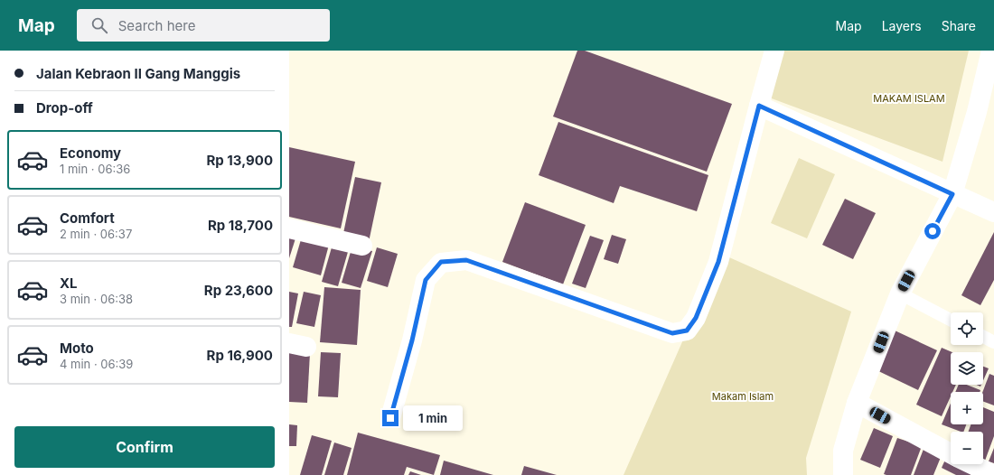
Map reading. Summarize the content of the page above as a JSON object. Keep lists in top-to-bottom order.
{
  "parks": ["MAKAM ISLAM", "Makam Islam"],
  "page": {
    "header": "Map",
    "search": "Search here",
    "nav": ["Map", "Layers", "Share"],
    "banner": ["Jalan Kebraon II Gang Manggis", "Drop-off"],
    "list": [
      {
        "name": "Economy",
        "note": "1 min · 06:36",
        "value": "Rp 13,900"
      },
      {
        "name": "Comfort",
        "note": "2 min · 06:37",
        "value": "Rp 18,700"
      },
      {
        "name": "XL",
        "note": "3 min · 06:38",
        "value": "Rp 23,600"
      },
      {
        "name": "Moto",
        "note": "4 min · 06:39",
        "value": "Rp 16,900"
      }
    ],
    "map_buttons": ["+", "−"],
    "bubble": "1 min",
    "buttons": "Confirm"
  }
}
